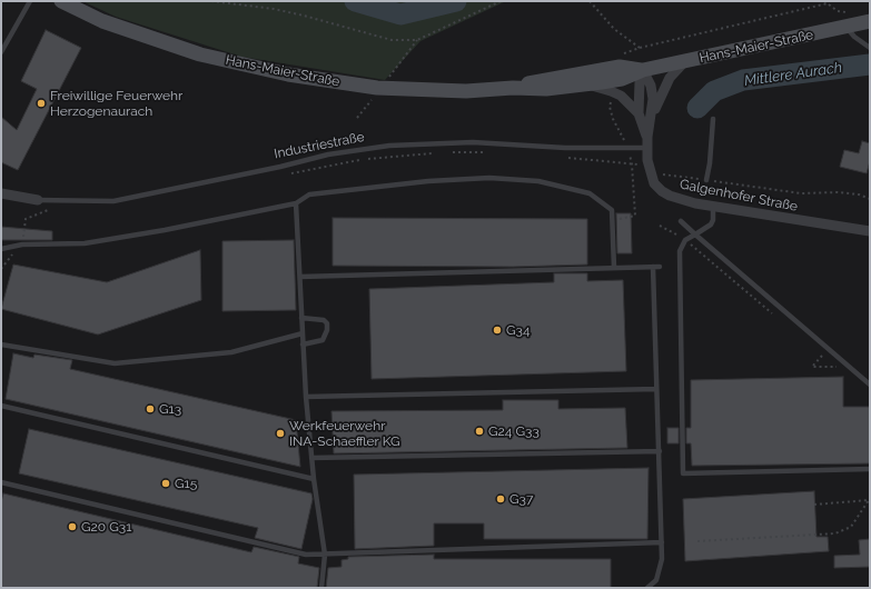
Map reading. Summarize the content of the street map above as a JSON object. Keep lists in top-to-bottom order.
{
  "streets": {
    "street": ["Hans-Maier-Straße", "Industriestraße", "Galgenhofer Straße"]
  },
  "crossings": [
    ["Hans-Maier-Straße", "Galgenhofer Straße"],
    ["Industriestraße", "Galgenhofer Straße"]
  ],
  "water": ["Mittlere Aurach"],
  "places": [
    "Freiwillige Feuerwehr Herzogenaurach",
    "G34",
    "G13",
    "G24 G33",
    "Werkfeuerwehr INA-Schaeffler KG",
    "G15",
    "G37",
    "G20 G31"
  ]
}
